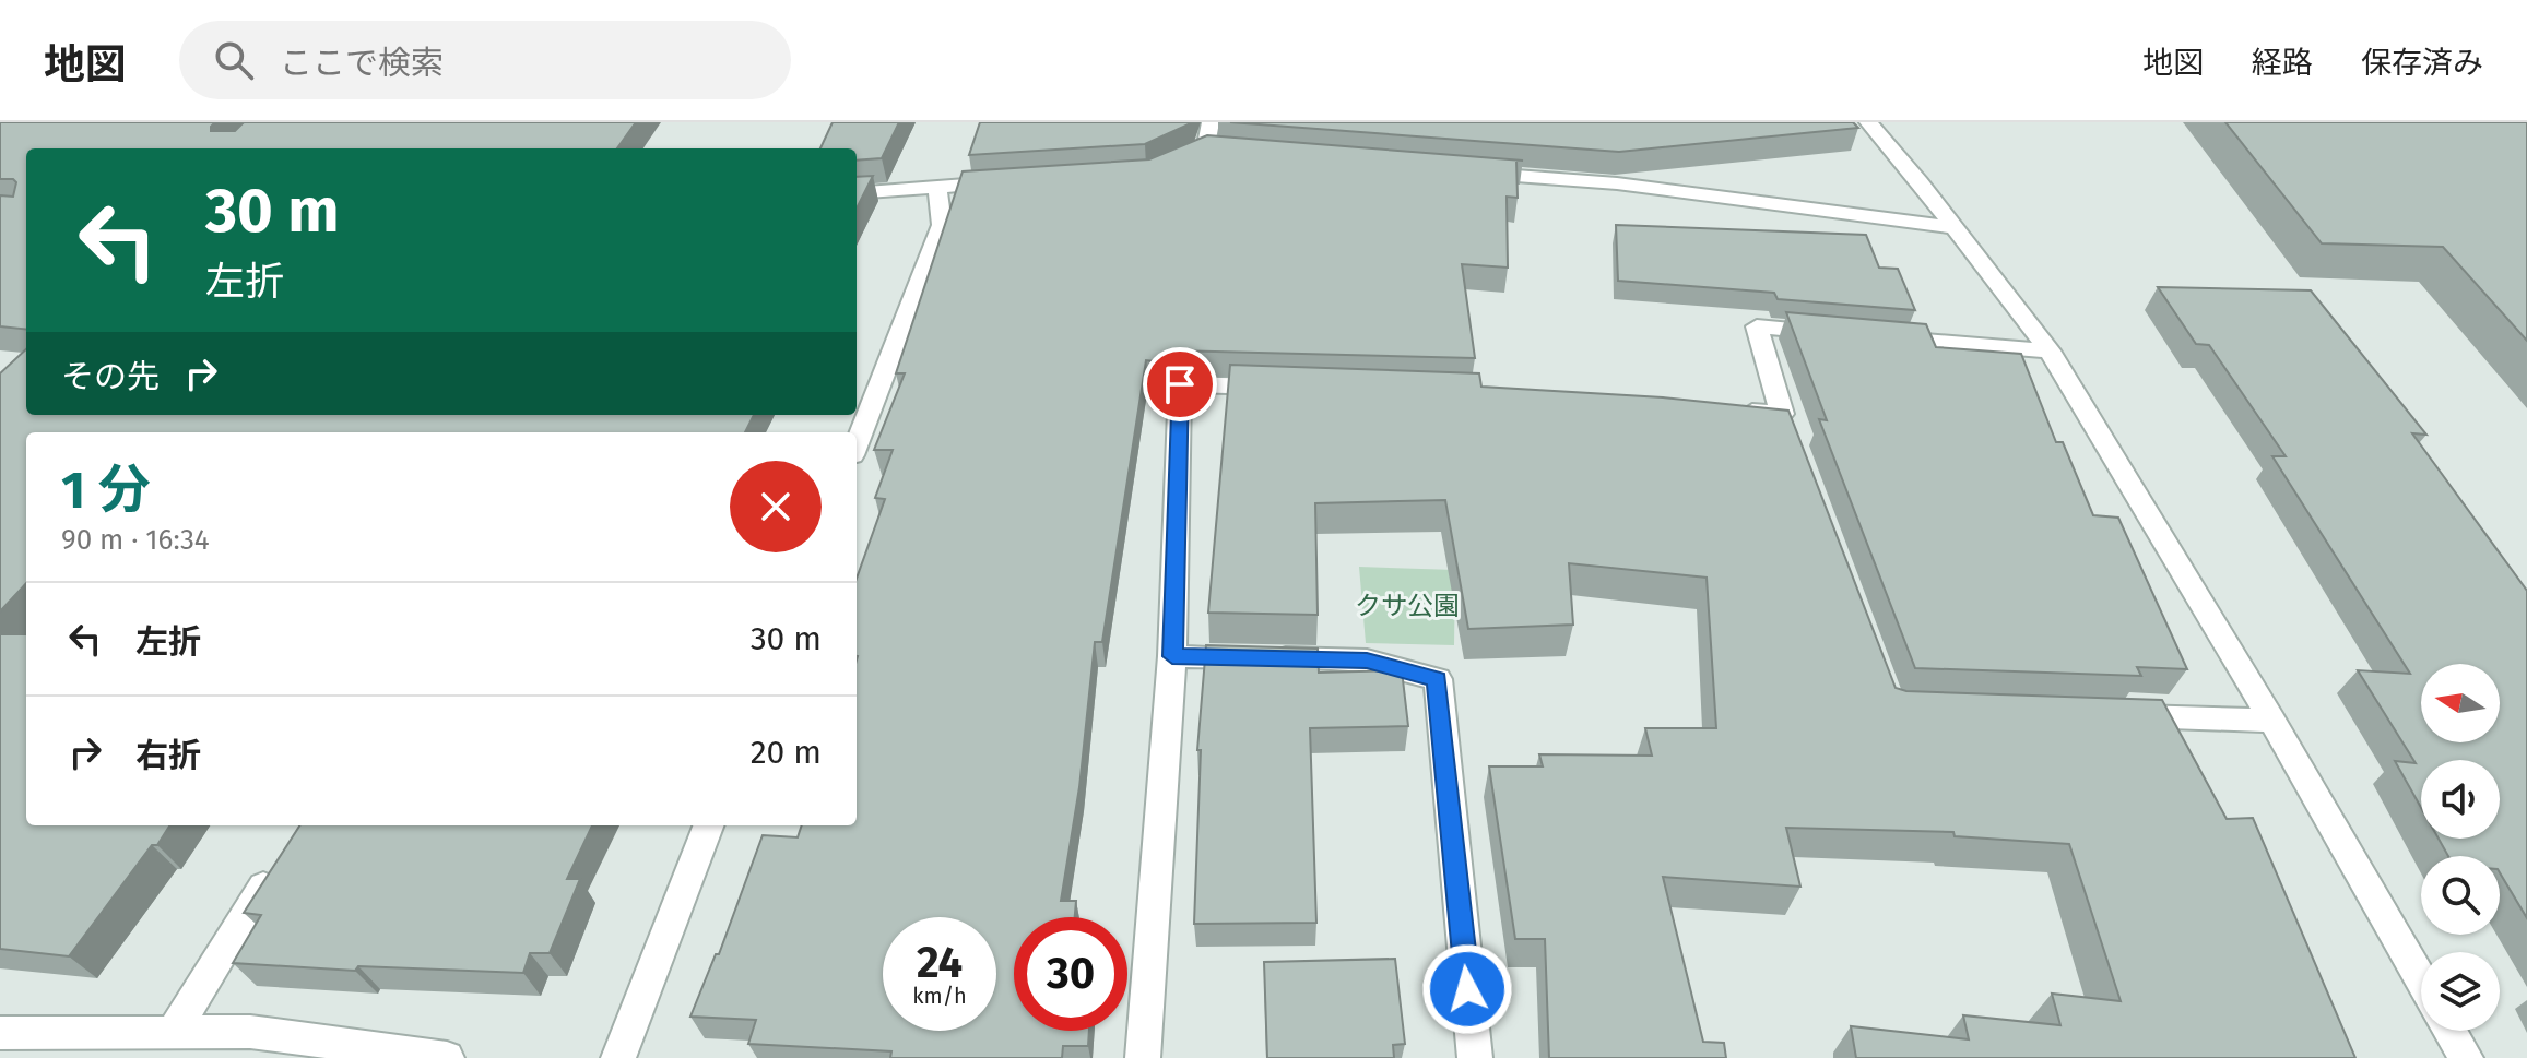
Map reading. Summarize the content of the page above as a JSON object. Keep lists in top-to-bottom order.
{
  "parks": ["クサ公園"],
  "north": "left",
  "page": {
    "header": "地図",
    "search": "ここで検索",
    "nav": ["地図", "経路", "保存済み"],
    "turn": ["30 m", "左折"],
    "then": "その先",
    "heading": ["1 分", "90 m · 16:34"],
    "list": [
      {
        "name": "左折",
        "value": "30 m"
      },
      {
        "name": "右折",
        "value": "20 m"
      }
    ],
    "speed": "24 km/h",
    "limit": "30"
  }
}
